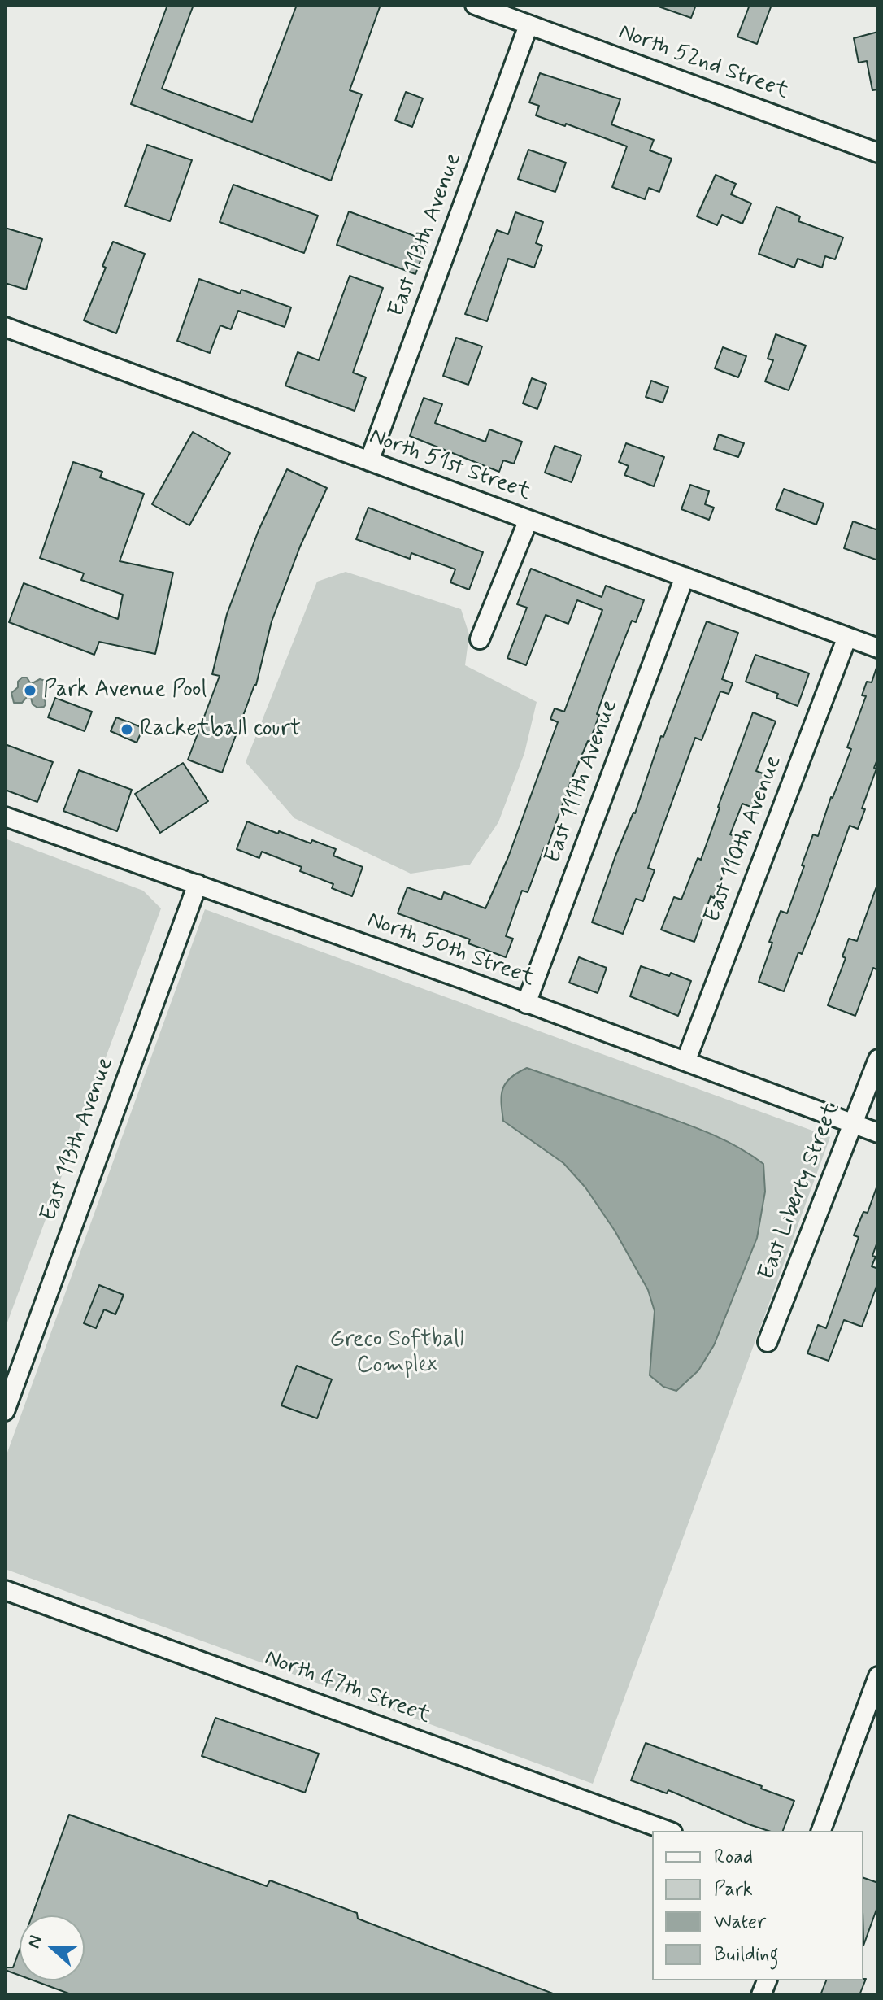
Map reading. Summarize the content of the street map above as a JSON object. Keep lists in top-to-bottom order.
{
  "streets": {
    "street": [
      "North 52nd Street",
      "East 113th Avenue",
      "North 51st Street",
      "East 111th Avenue",
      "East 110th Avenue",
      "North 50th Street",
      "East Liberty Street",
      "North 47th Street"
    ]
  },
  "crossings": [
    ["North 52nd Street", "East 113th Avenue"],
    ["East 113th Avenue", "North 51st Street"],
    ["East 113th Avenue", "North 50th Street"],
    ["North 51st Street", "East 111th Avenue"],
    ["North 51st Street", "East 110th Avenue"],
    ["East 111th Avenue", "North 50th Street"],
    ["East 110th Avenue", "North 50th Street"],
    ["North 50th Street", "East Liberty Street"]
  ],
  "parks": ["Greco Softball Complex"],
  "places": ["Park Avenue Pool", "Racketball court"],
  "legend": [
    "Road",
    "Park",
    "Water",
    "Building"
  ],
  "north": "left"
}
